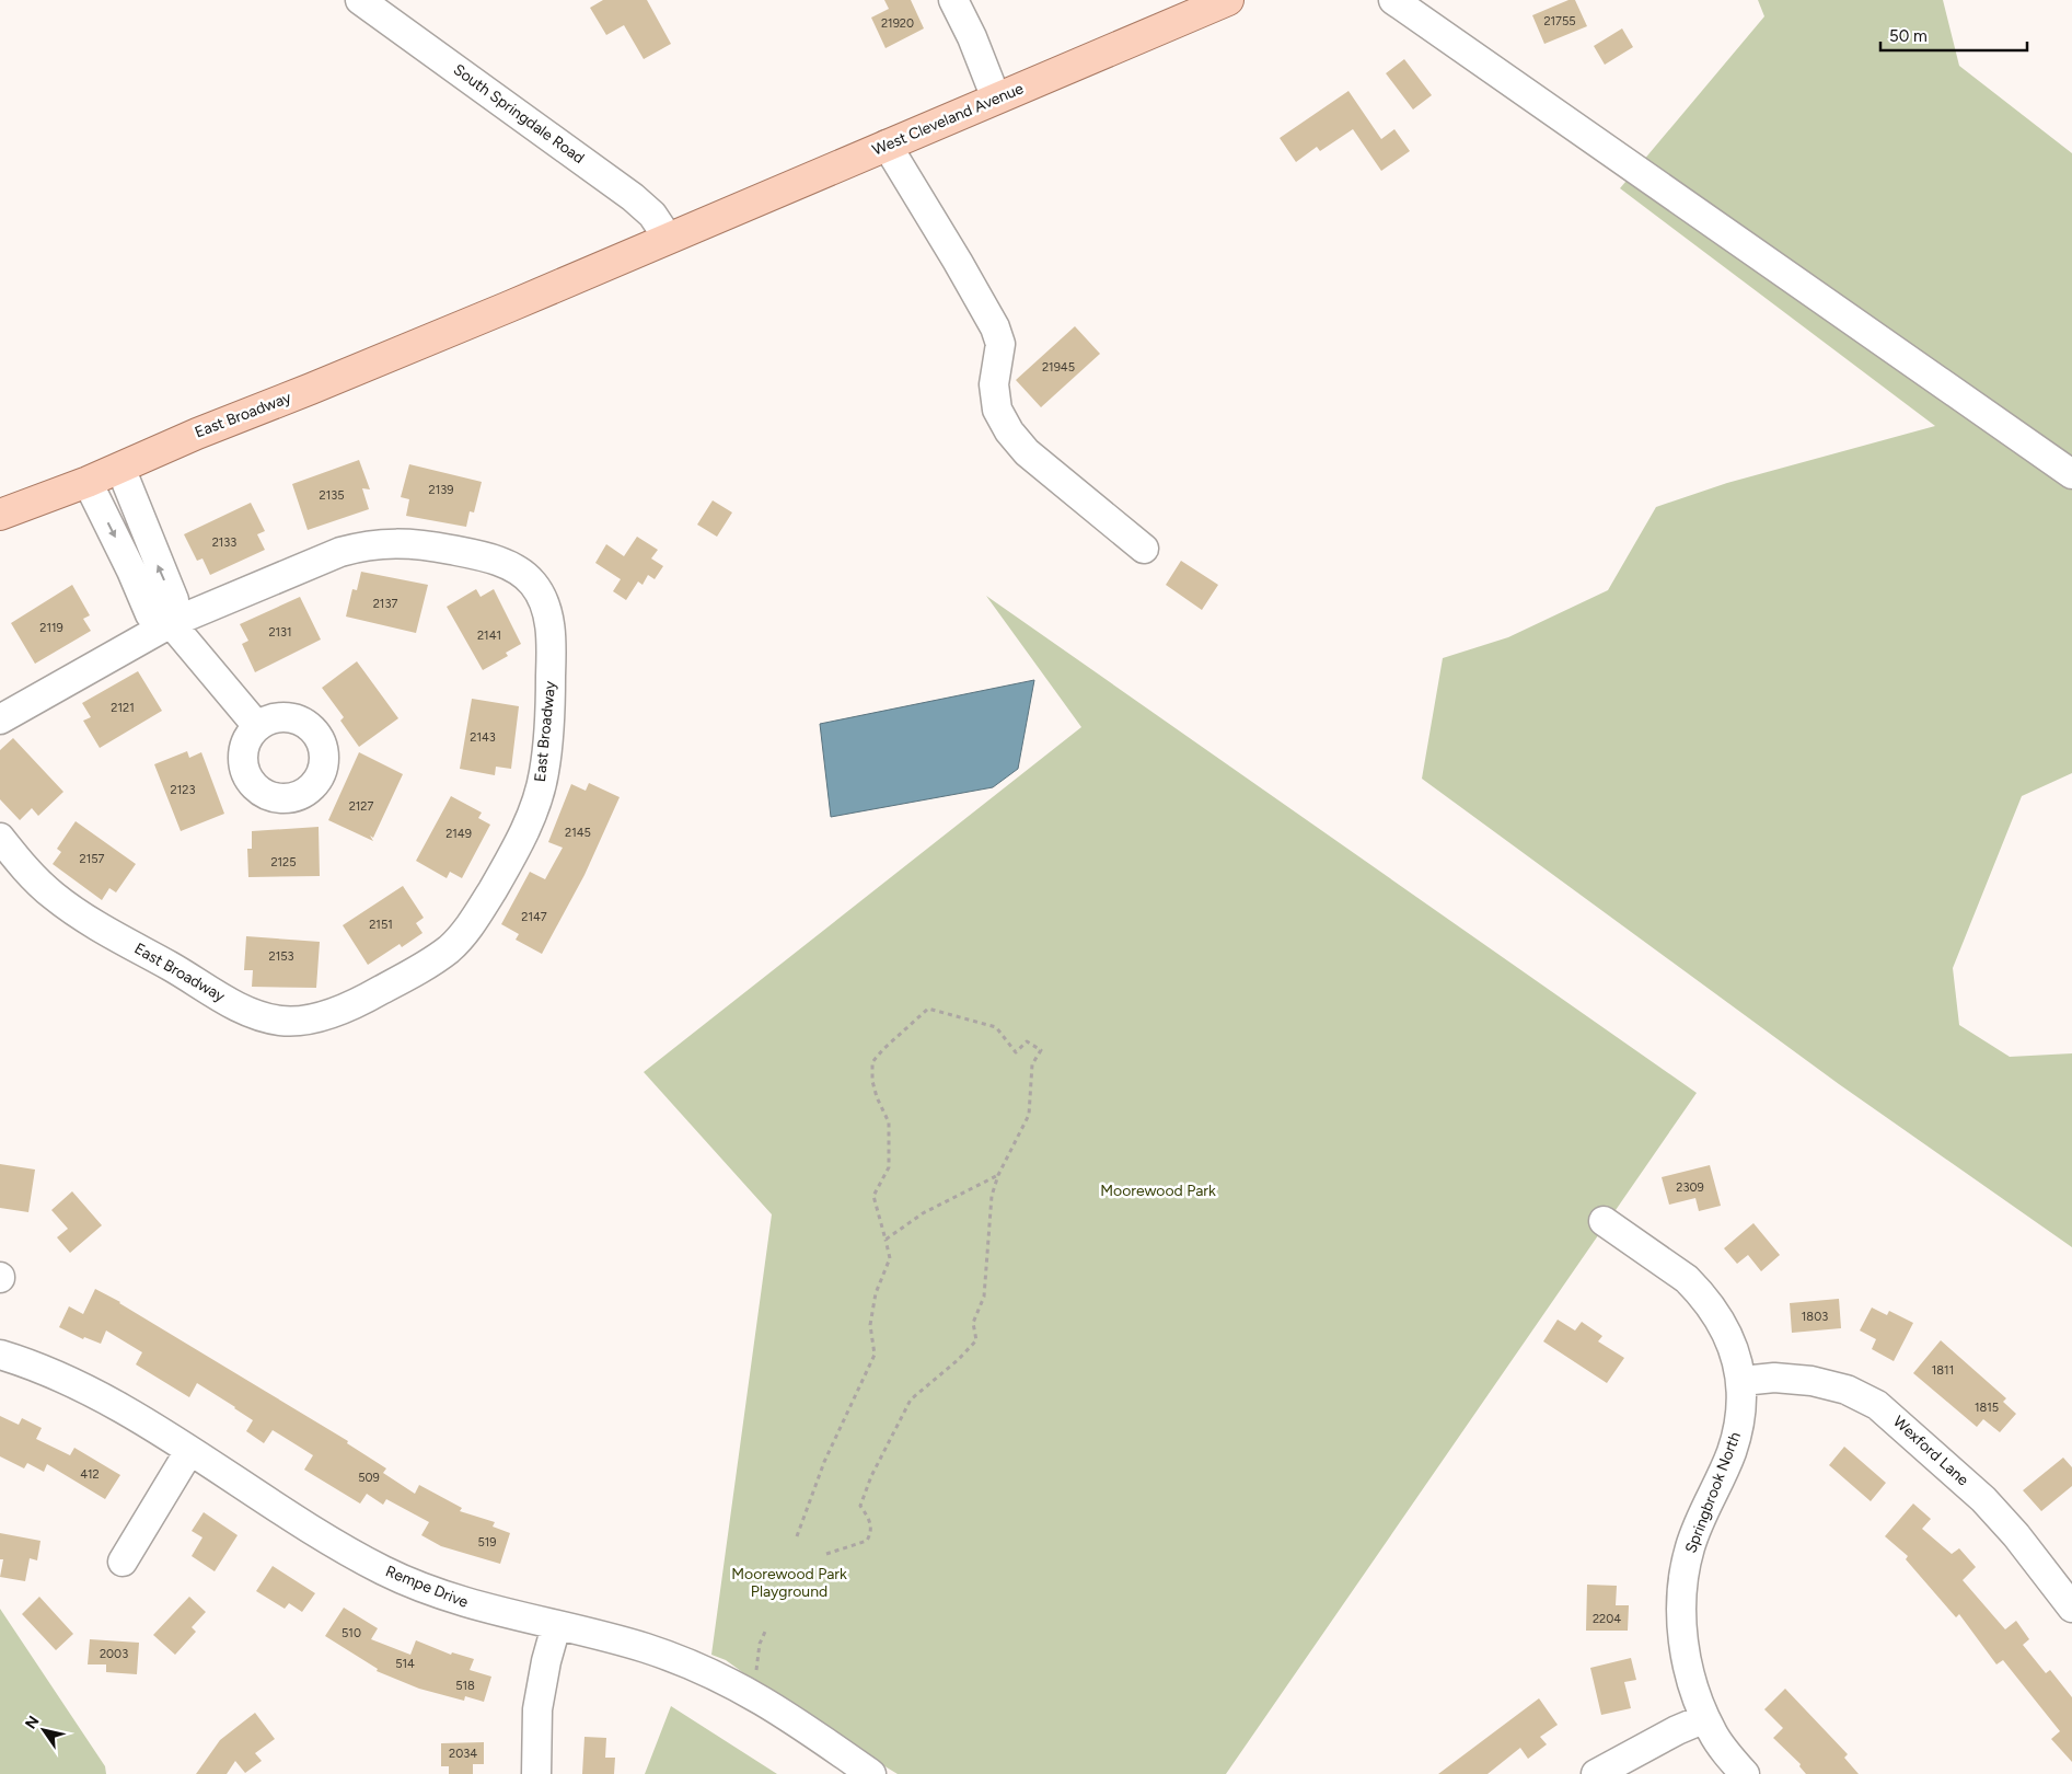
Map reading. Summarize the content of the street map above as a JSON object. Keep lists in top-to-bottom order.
{
  "streets": {
    "main road": ["West Cleveland Avenue", "East Broadway"],
    "street": [
      "South Springdale Road",
      "Wexford Lane",
      "Springbrook North",
      "Rempe Drive"
    ]
  },
  "crossings": [
    ["South Springdale Road", "West Cleveland Avenue"],
    ["South Springdale Road", "East Broadway"],
    ["West Cleveland Avenue", "East Broadway"],
    ["Wexford Lane", "Springbrook North"]
  ],
  "parks": ["Moorewood Park", "Moorewood Park Playground"],
  "house_numbers": [
    "21755",
    "21920",
    "21945",
    "2139",
    "2135",
    "2133",
    "2137",
    "2119",
    "2131",
    "2141",
    "2121",
    "2143",
    "2123",
    "2127",
    "2145",
    "2149",
    "2157",
    "2125",
    "2147",
    "2151",
    "2153",
    "2309",
    "1803",
    "1811",
    "1815",
    "412",
    "509",
    "519",
    "2204",
    "510",
    "2003",
    "514",
    "518",
    "2034"
  ],
  "scale_bar": "50 m",
  "north": "top left"
}
